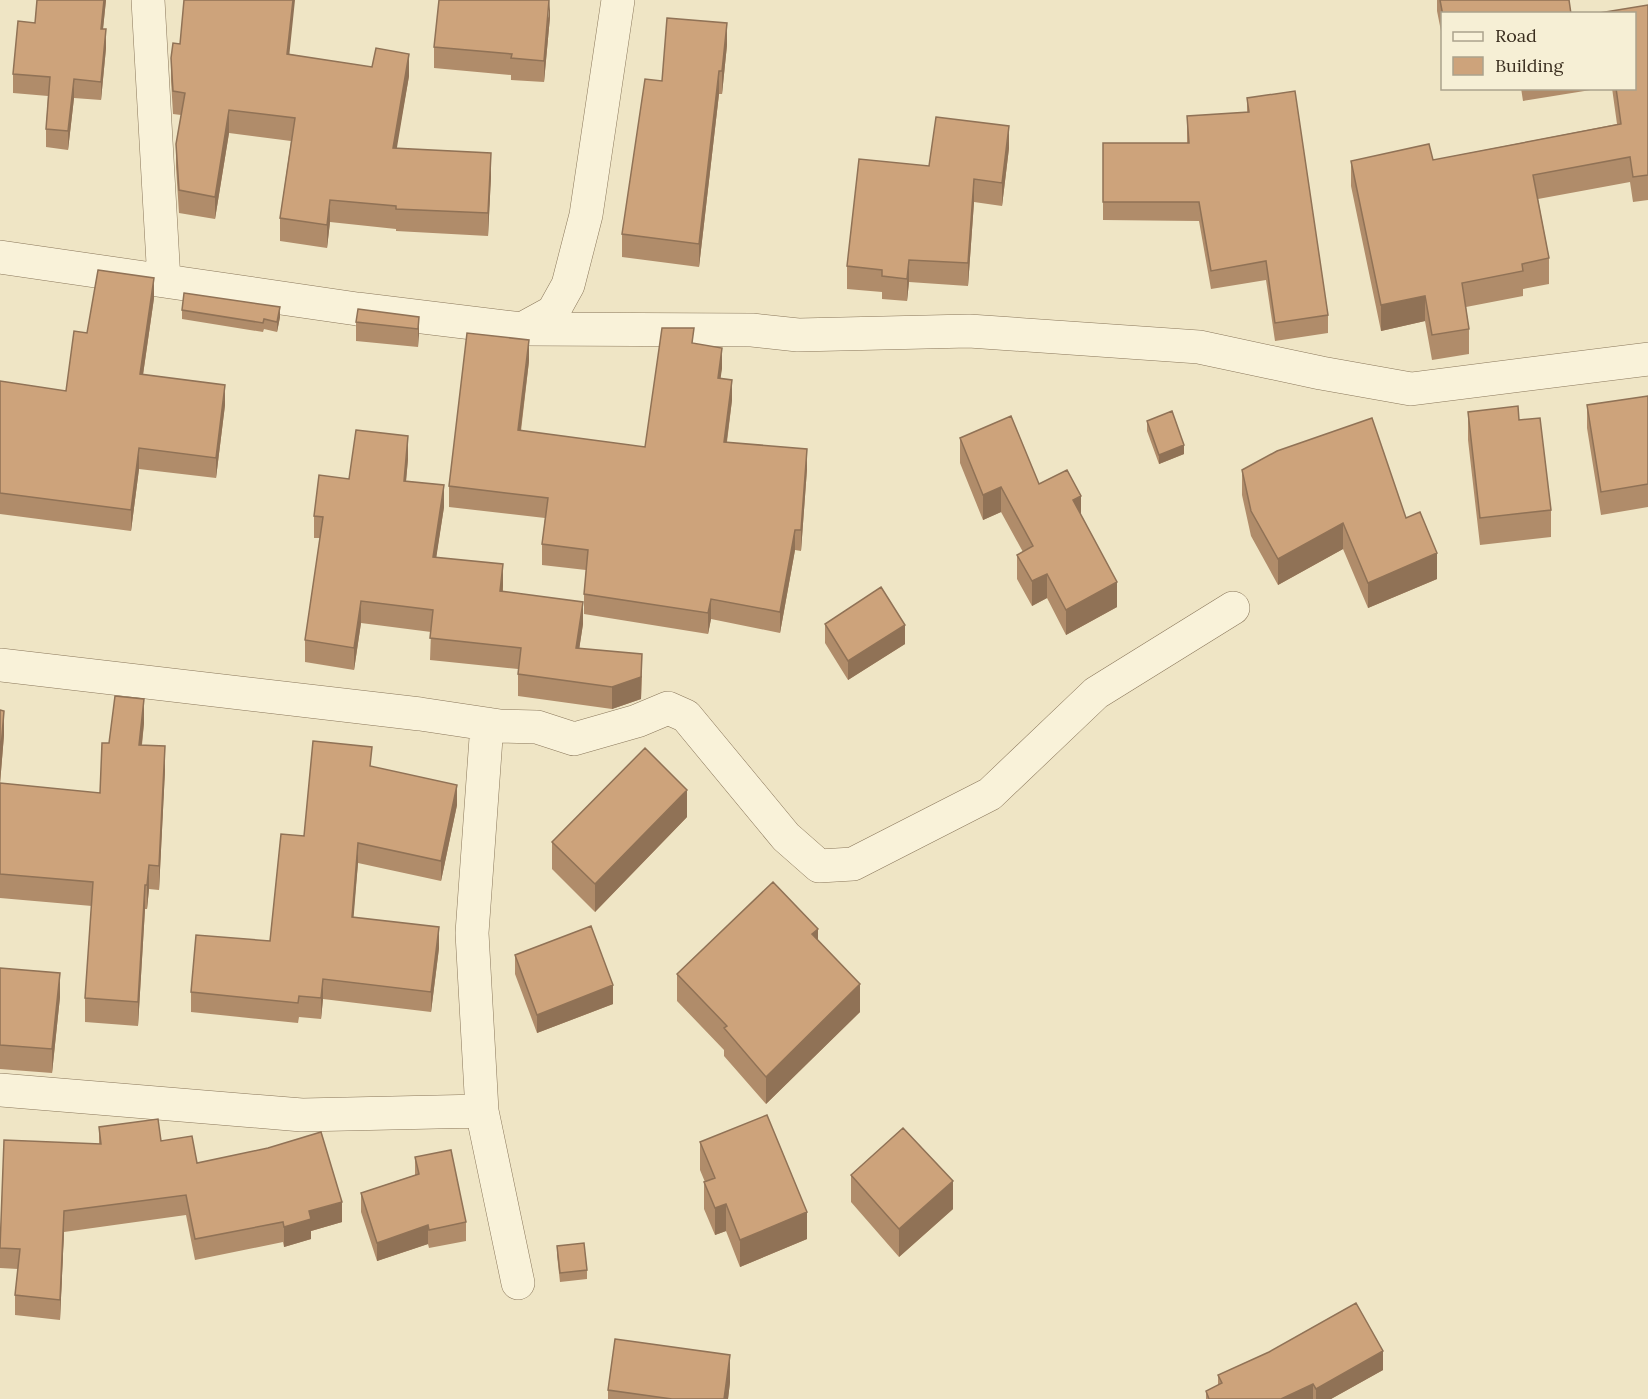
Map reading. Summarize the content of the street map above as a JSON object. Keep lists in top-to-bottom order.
{
  "legend": ["Road", "Building"]
}
